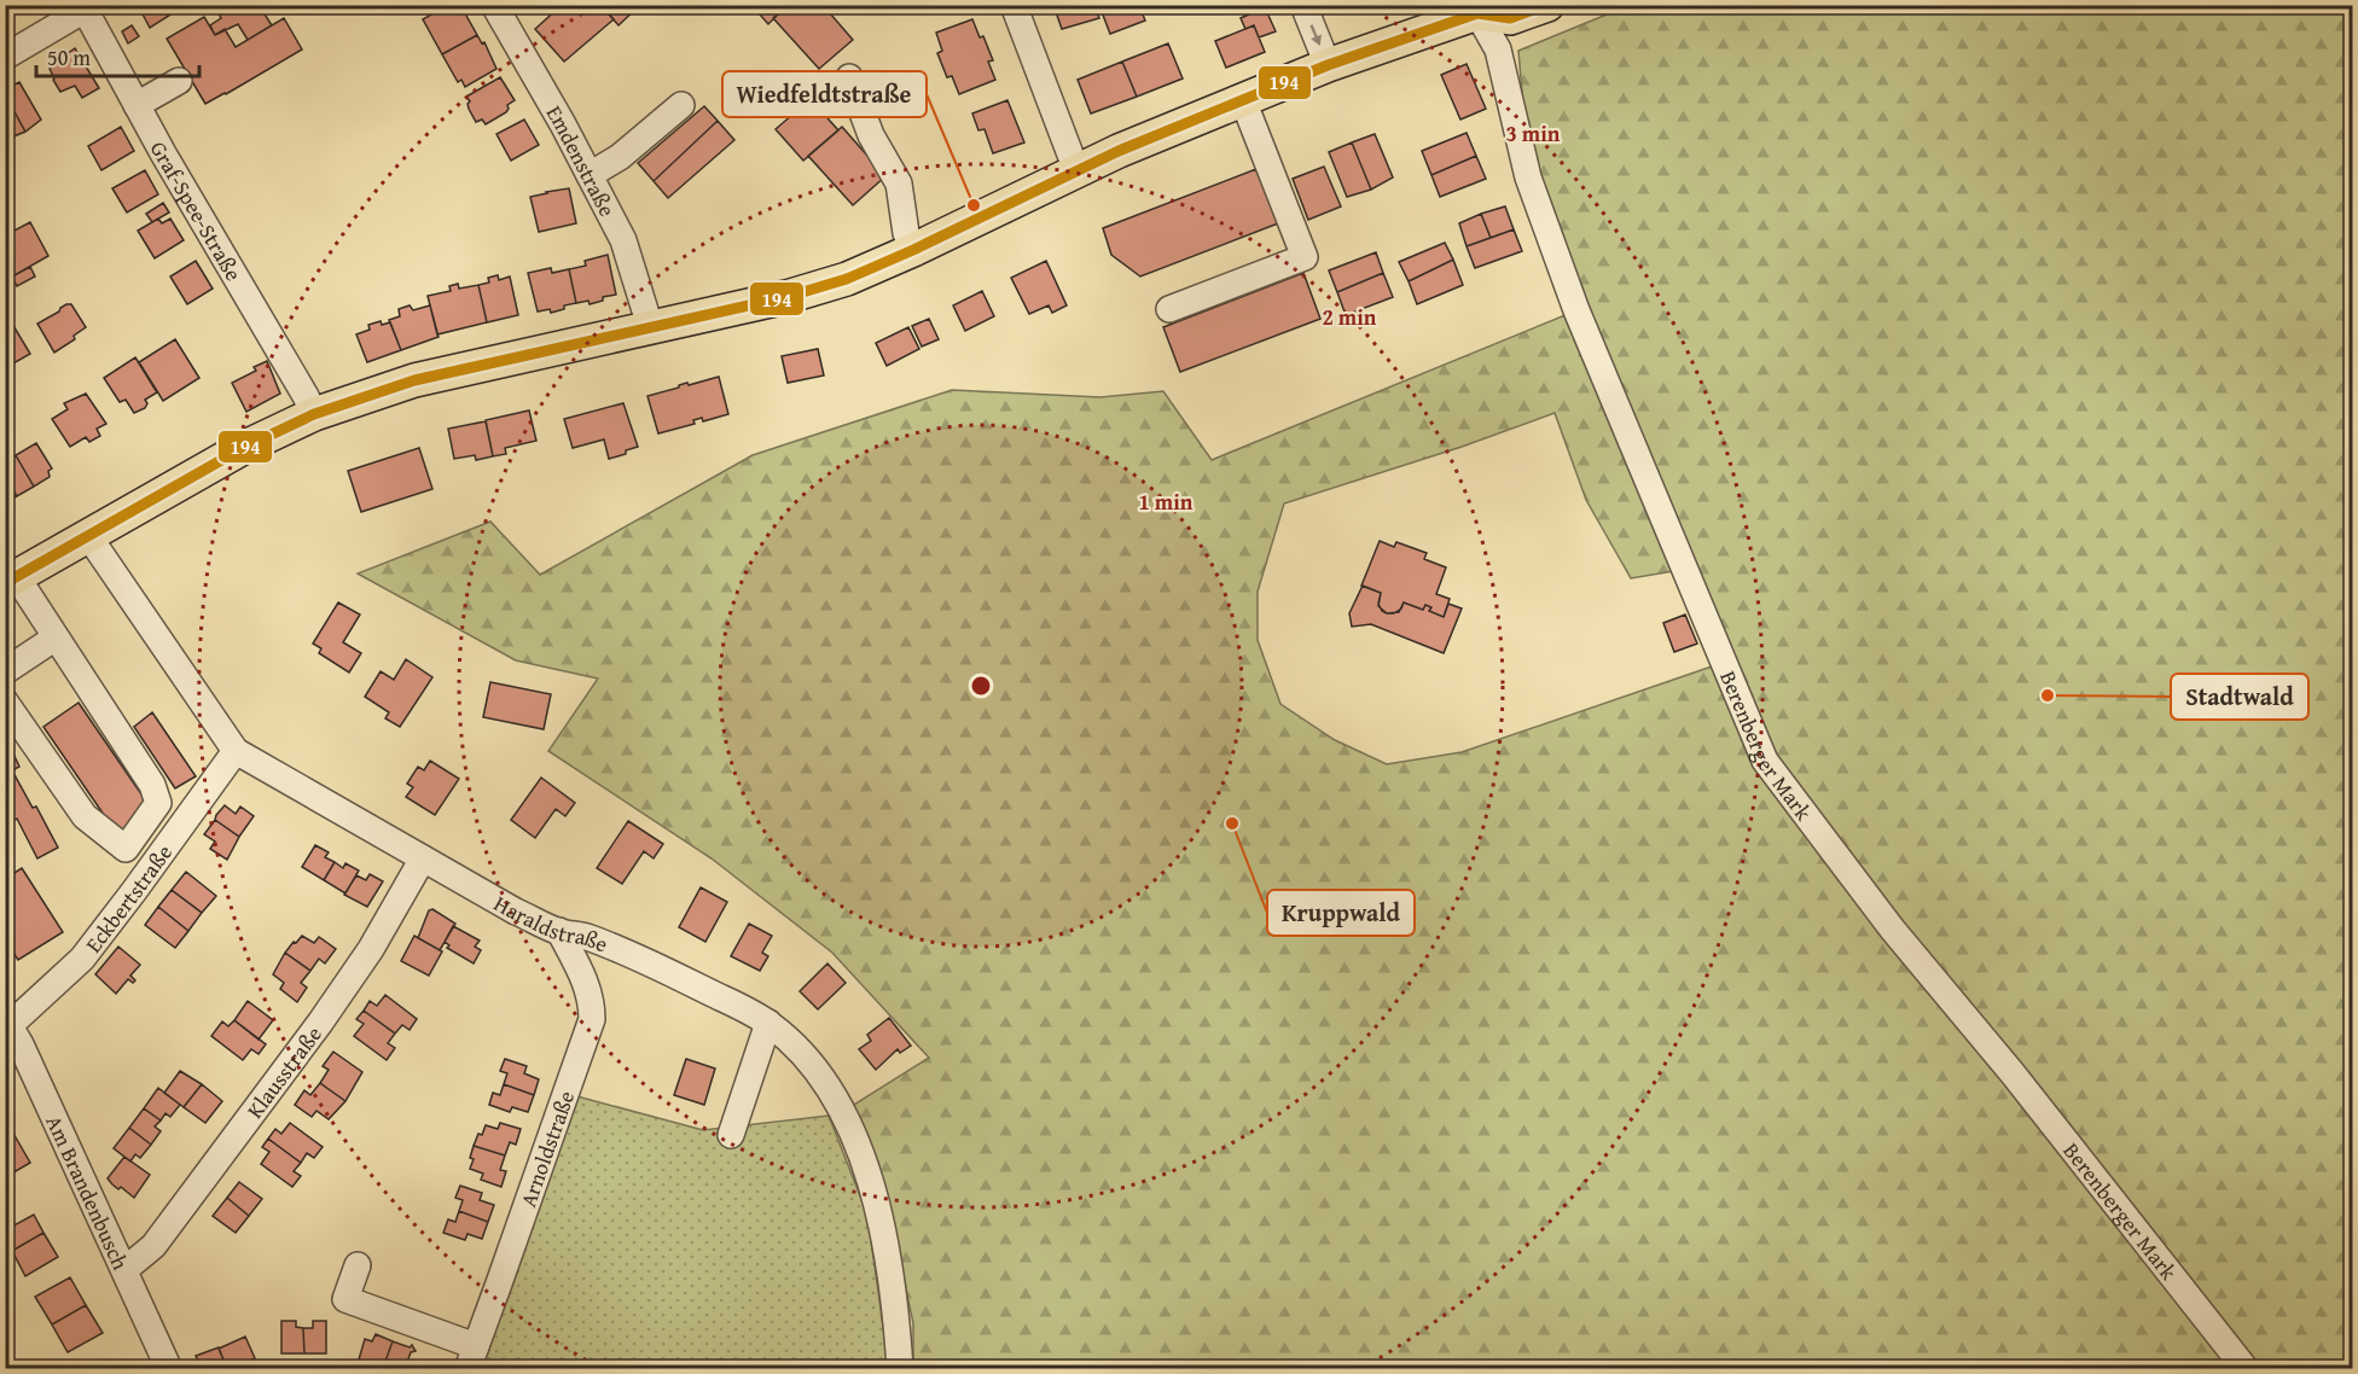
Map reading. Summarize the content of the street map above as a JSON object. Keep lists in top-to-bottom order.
{
  "streets": {
    "street": [
      "Emdenstraße",
      "Graf-Spee-Straße",
      "Berenberger Mark",
      "Eckbertstraße",
      "Haraldstraße",
      "Klausstraße",
      "Arnoldstraße",
      "Am Brandenbusch"
    ]
  },
  "crossings": [
    ["Eckbertstraße", "Haraldstraße"],
    ["Eckbertstraße", "Am Brandenbusch"],
    ["Haraldstraße", "Klausstraße"],
    ["Haraldstraße", "Arnoldstraße"],
    ["Klausstraße", "Am Brandenbusch"]
  ],
  "places": ["Wiedfeldtstraße", "Stadtwald", "Kruppwald"],
  "lines": ["transit line 194"],
  "scale_bar": "50 m",
  "rings": ["3 min", "2 min", "1 min"]
}
